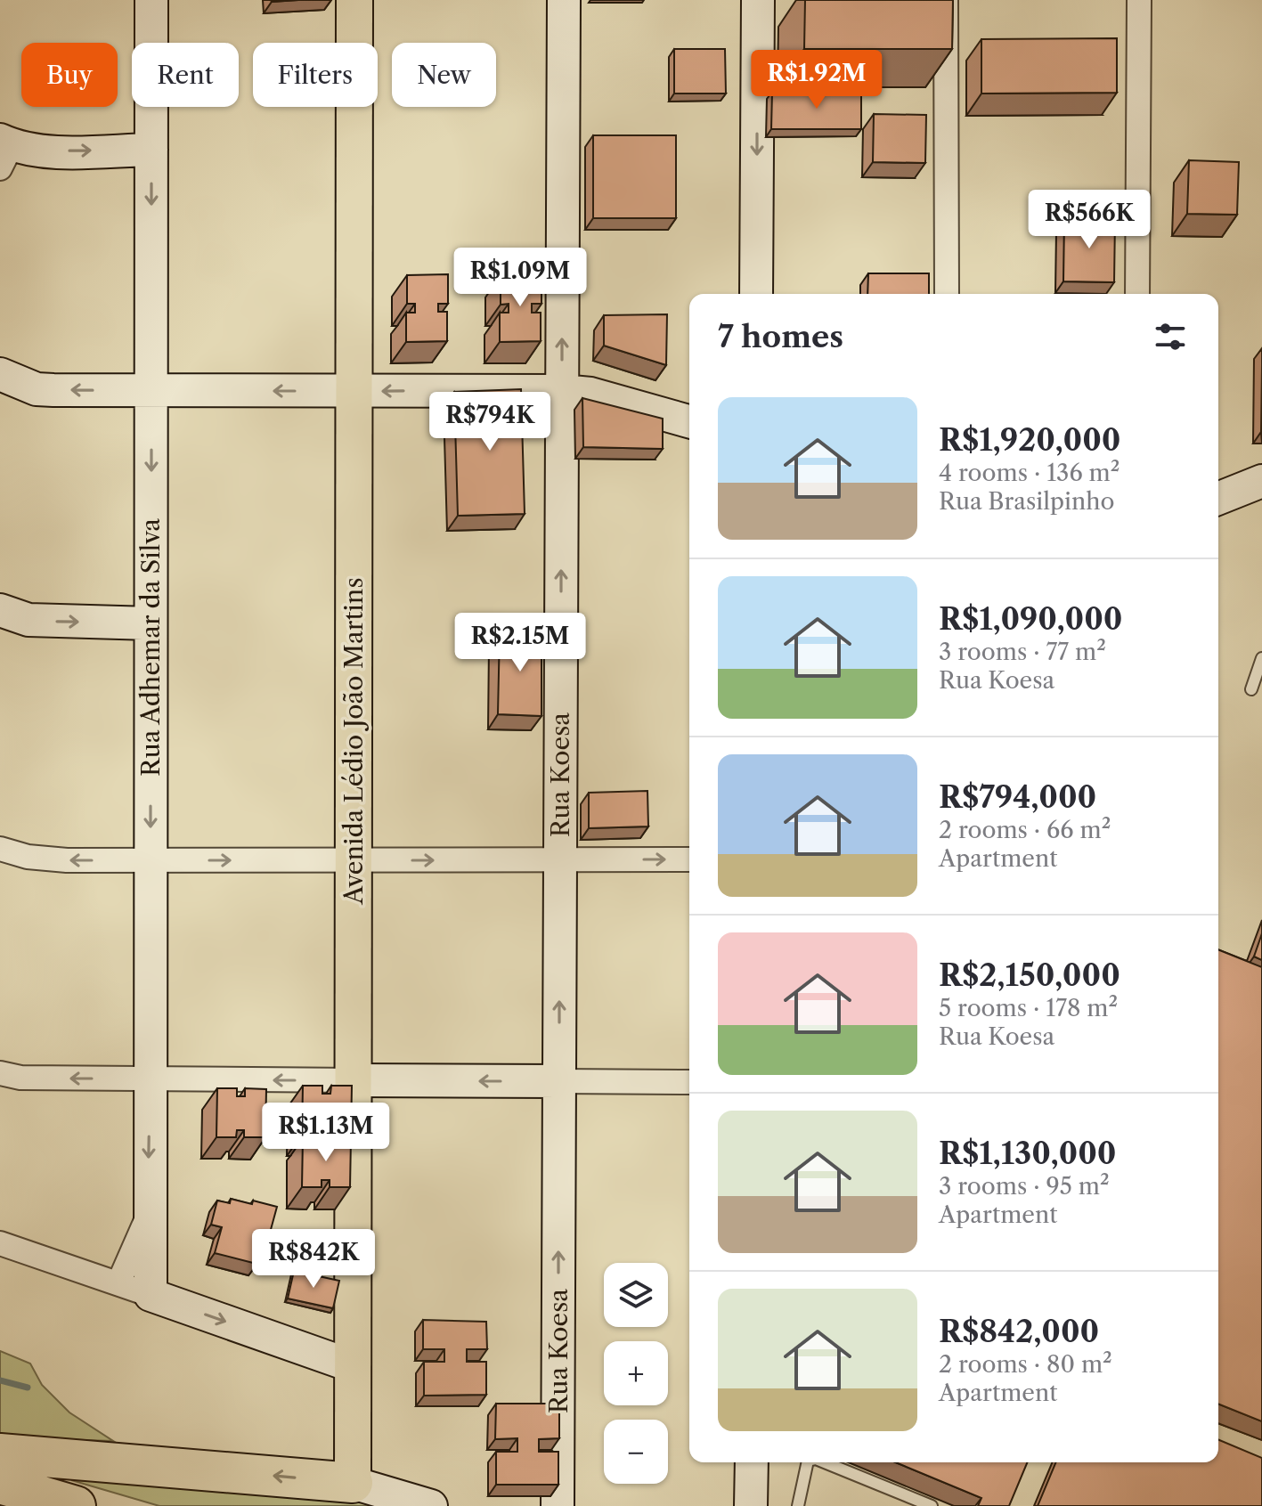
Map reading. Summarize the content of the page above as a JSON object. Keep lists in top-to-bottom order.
{
  "streets": {
    "main road": ["Rua Adhemar da Silva", "Avenida Lédio João Martins", "Rua Koesa"]
  },
  "one_way": ["Rua Adhemar da Silva", "Rua Koesa"],
  "page": {
    "chip": [
      "Buy",
      "Rent",
      "Filters",
      "New"
    ],
    "price": [
      "R$1.92M",
      "R$566K",
      "R$1.09M",
      "R$794K",
      "R$2.15M",
      "R$1.13M",
      "R$842K"
    ],
    "heading": "7 homes",
    "list": [
      {
        "name": "R$1,920,000",
        "note": "4 rooms · 136 m² · Rua Brasilpinho"
      },
      {
        "name": "R$1,090,000",
        "note": "3 rooms · 77 m² · Rua Koesa"
      },
      {
        "name": "R$794,000",
        "note": "2 rooms · 66 m² · Apartment"
      },
      {
        "name": "R$2,150,000",
        "note": "5 rooms · 178 m² · Rua Koesa"
      },
      {
        "name": "R$1,130,000",
        "note": "3 rooms · 95 m² · Apartment"
      },
      {
        "name": "R$842,000",
        "note": "2 rooms · 80 m² · Apartment"
      }
    ],
    "map_buttons": ["+", "−"]
  }
}
